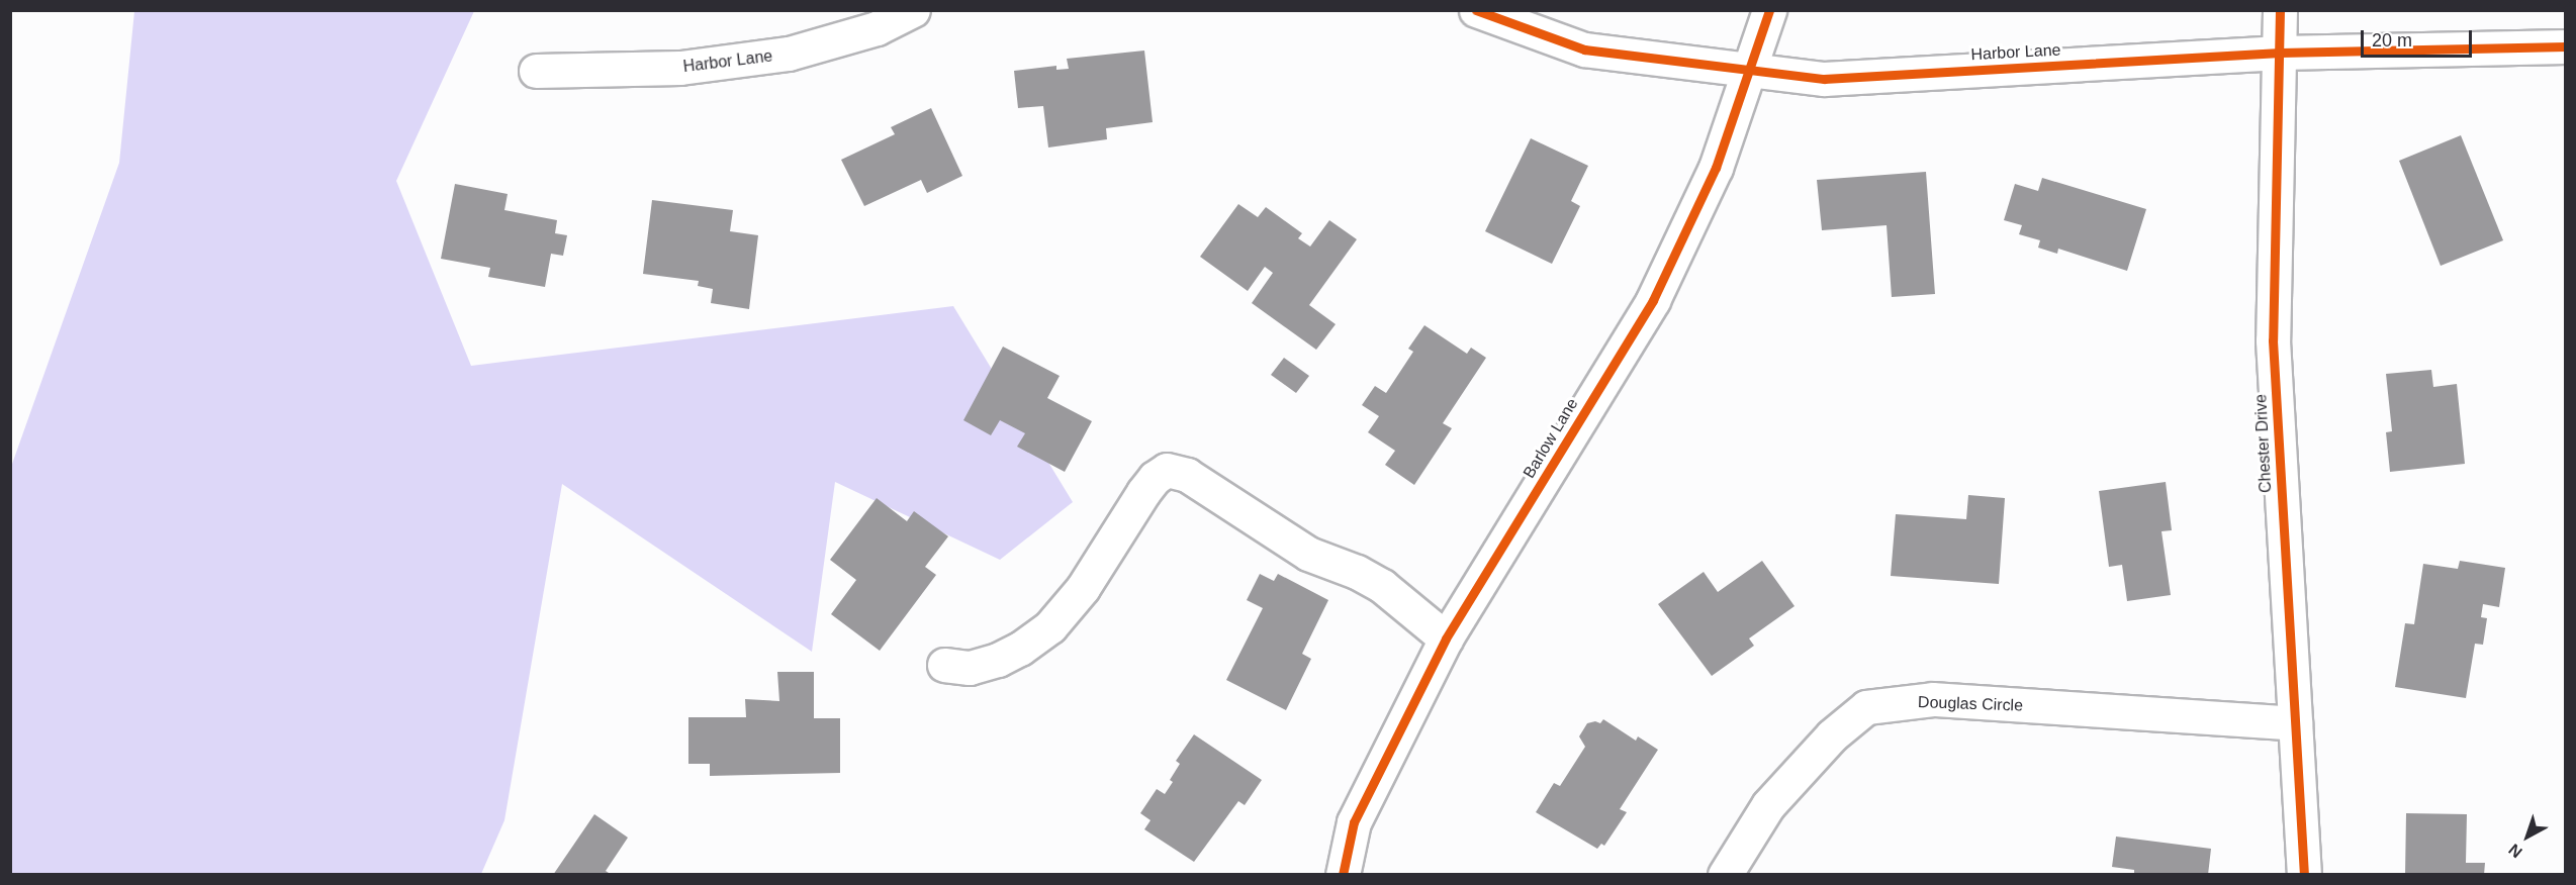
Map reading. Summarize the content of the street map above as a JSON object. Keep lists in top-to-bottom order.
{
  "streets": {
    "street": [
      "Harbor Lane",
      "Barlow Lane",
      "Chester Drive",
      "Douglas Circle"
    ]
  },
  "crossings": [
    ["Harbor Lane", "Barlow Lane"],
    ["Harbor Lane", "Chester Drive"],
    ["Chester Drive", "Douglas Circle"]
  ],
  "scale_bar": "20 m",
  "north": "bottom left"
}
